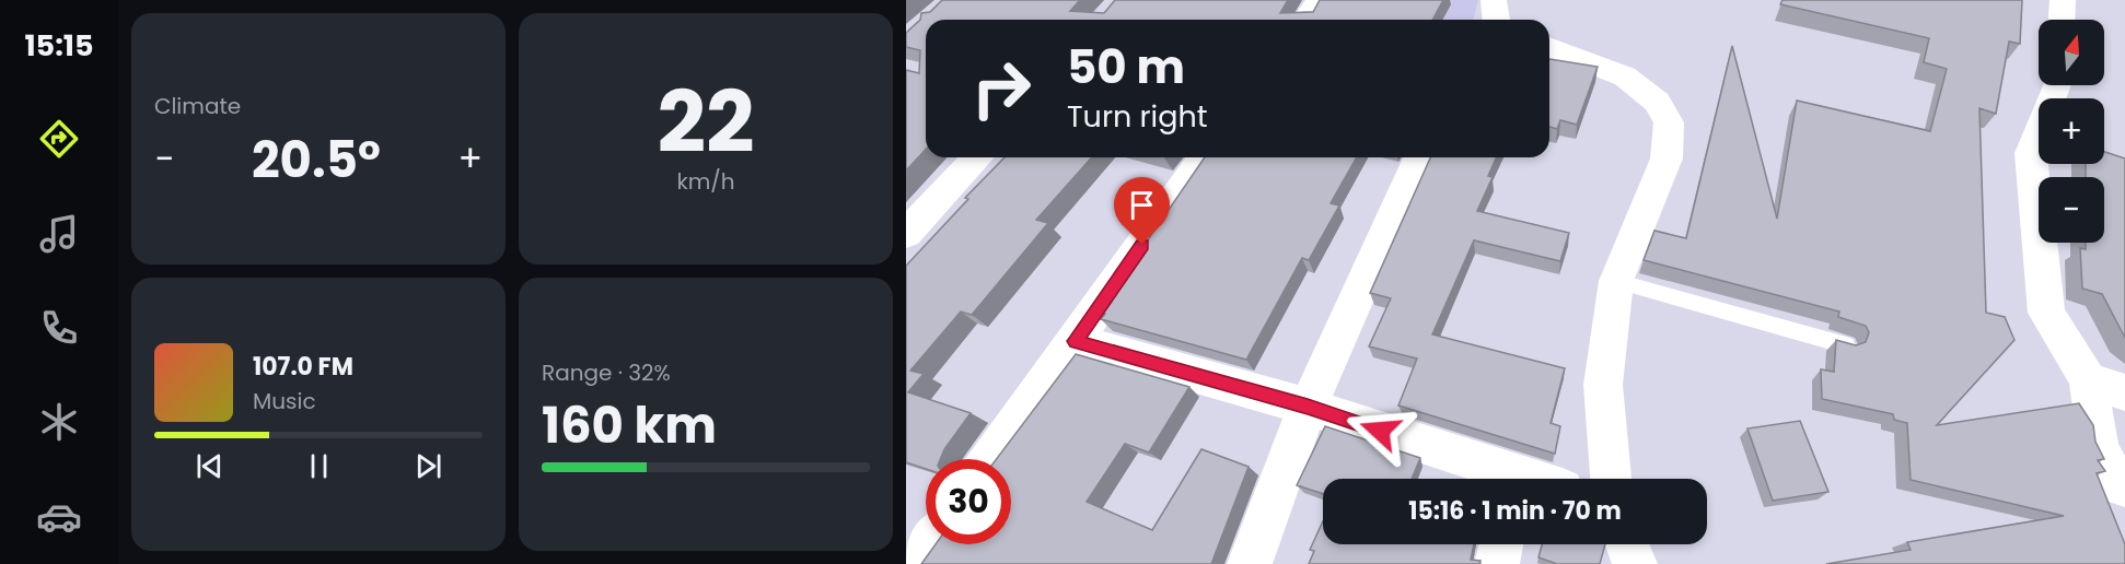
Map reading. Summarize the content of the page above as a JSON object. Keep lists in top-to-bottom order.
{
  "north": "top",
  "page": {
    "tabs": "15:15",
    "tile": [
      "Climate",
      ["22", "km/h"],
      ["Range · 32%", "160 km"]
    ],
    "map_buttons": ["+", "−"],
    "turn": ["50 m", "Turn right"],
    "heat": ["−", "20.5°", "+"],
    "song": ["107.0 FM", "Music"],
    "limit": "30",
    "trip": "15:16 · 1 min · 70 m"
  }
}
